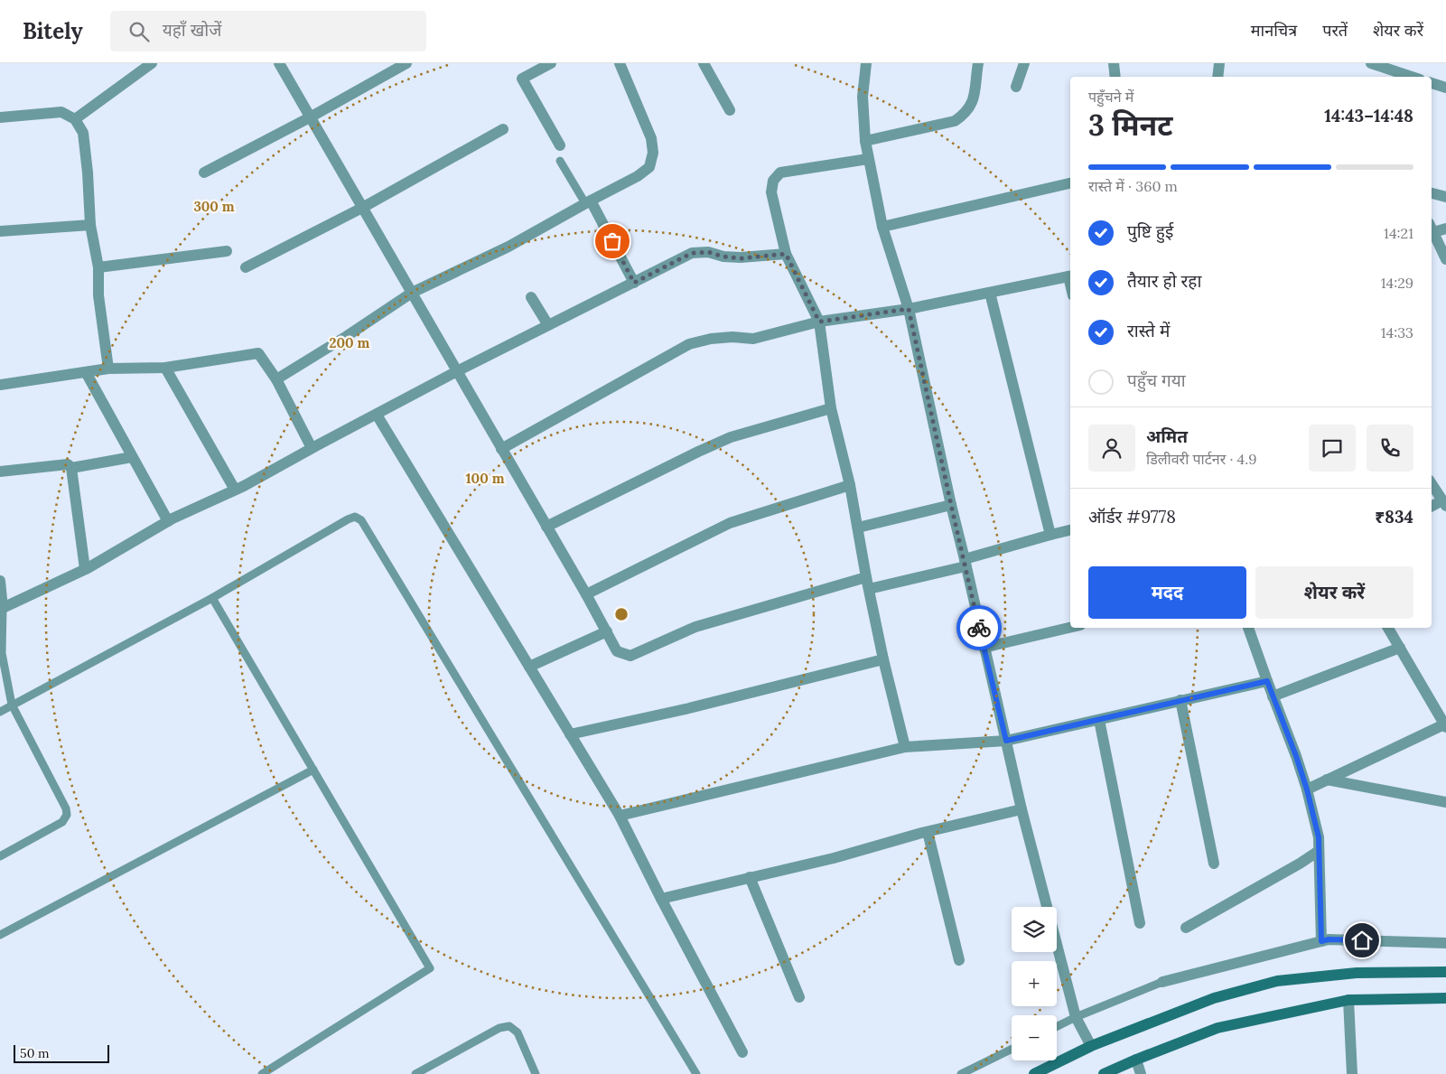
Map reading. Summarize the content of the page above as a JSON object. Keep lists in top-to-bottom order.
{
  "scale_bar": "50 m",
  "page": {
    "header": "Bitely",
    "search": "यहाँ खोजें",
    "nav": ["मानचित्र", "परतें", "शेयर करें"],
    "heading": ["3 मिनट", "पहुँचने में", "14:43–14:48"],
    "panel": [
      "अमित",
      "डिलीवरी पार्टनर · 4.9",
      "ऑर्डर #9778",
      "₹834"
    ],
    "bar": "रास्ते में · 360 m",
    "list": [
      ["पुष्टि हुई", "14:21"],
      ["तैयार हो रहा", "14:29"],
      ["रास्ते में", "14:33"],
      "पहुँच गया"
    ],
    "buttons": ["मदद", "शेयर करें"],
    "map_buttons": ["+", "−"],
    "scale": "50 m"
  },
  "rings": ["300 m", "200 m", "100 m"]
}
